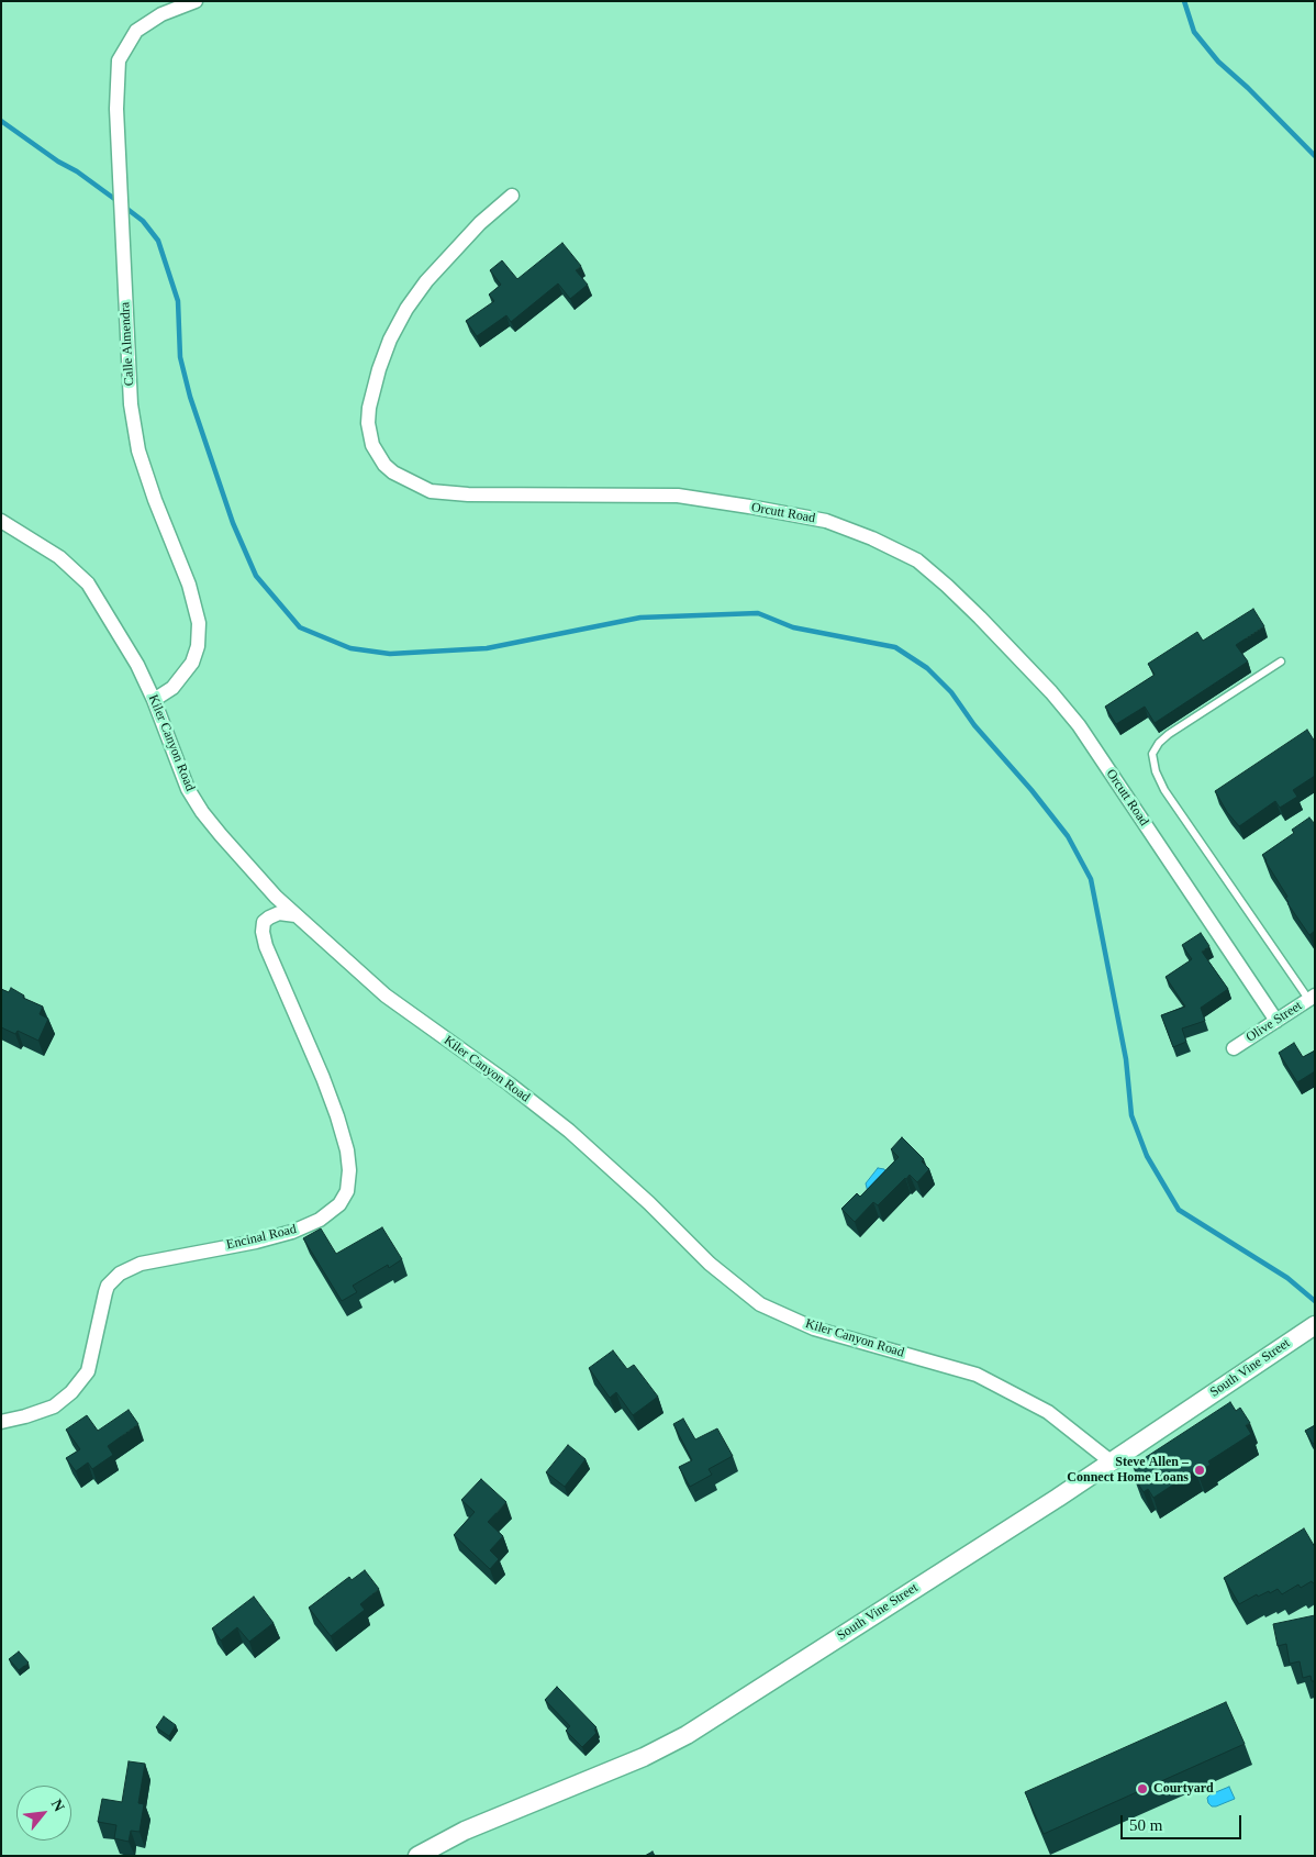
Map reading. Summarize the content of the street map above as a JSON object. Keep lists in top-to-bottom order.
{
  "streets": {
    "street": [
      "Calle Almendra",
      "Orcutt Road",
      "Kiler Canyon Road",
      "Olive Street",
      "Encinal Road",
      "South Vine Street"
    ]
  },
  "crossings": [
    ["Calle Almendra", "Kiler Canyon Road"],
    ["Orcutt Road", "Olive Street"],
    ["Kiler Canyon Road", "Encinal Road"],
    ["Kiler Canyon Road", "South Vine Street"]
  ],
  "places": ["Steve Allen – Connect Home Loans", "Courtyard"],
  "scale_bar": "50 m",
  "north": "top right"
}
